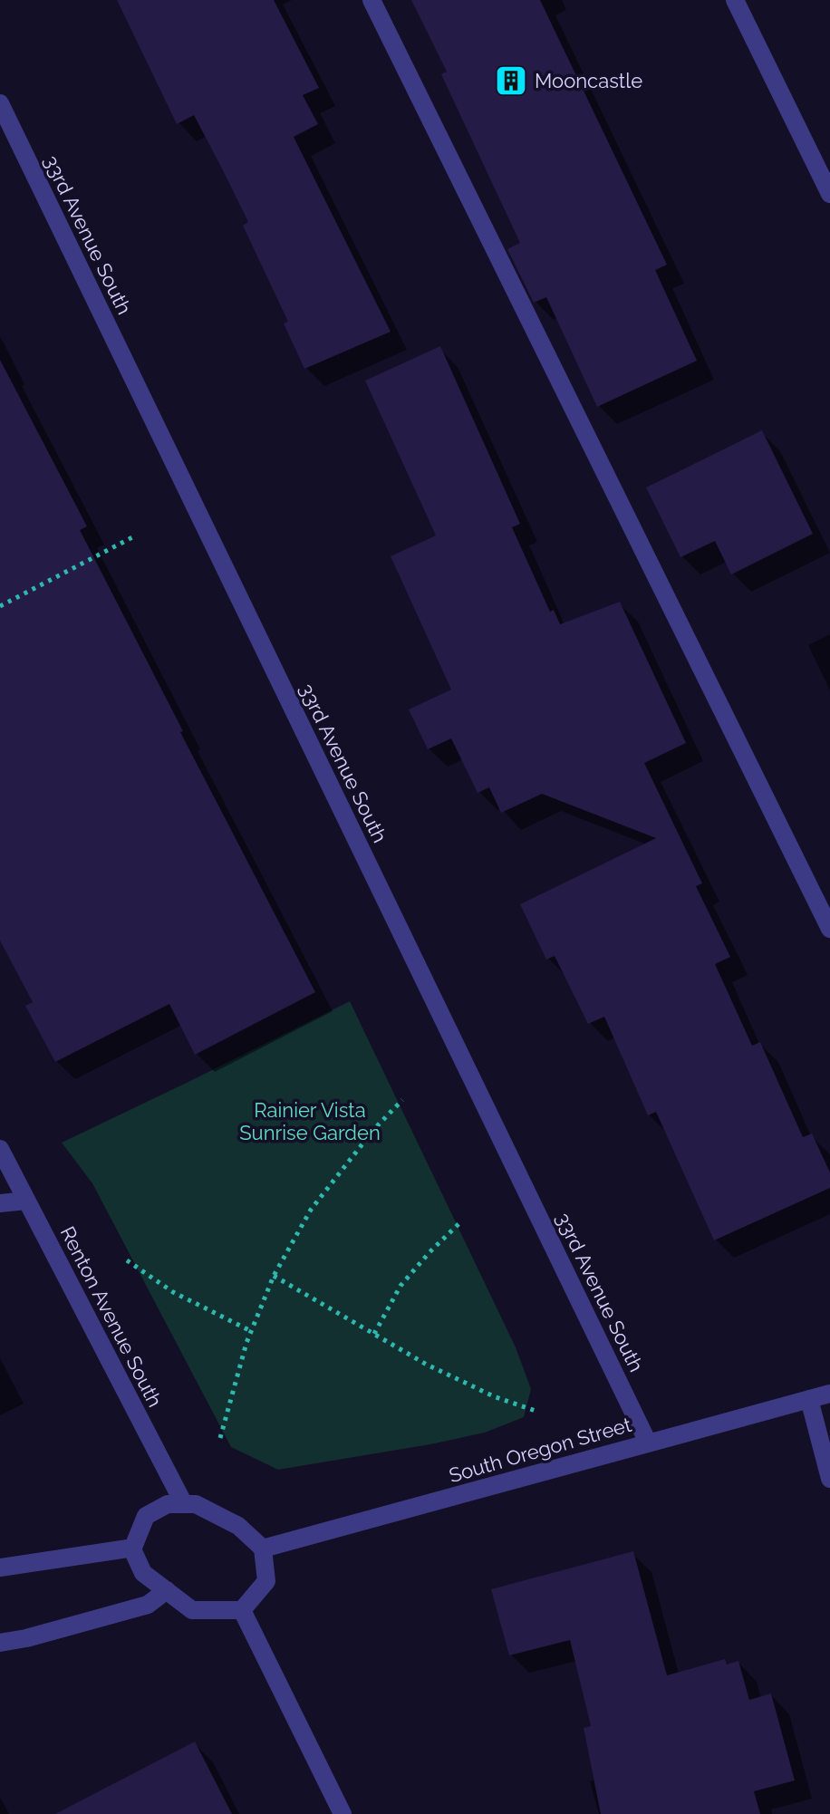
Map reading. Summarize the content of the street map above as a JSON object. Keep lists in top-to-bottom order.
{
  "streets": {
    "street": ["33rd Avenue South", "Renton Avenue South", "South Oregon Street"]
  },
  "crossings": [
    ["33rd Avenue South", "South Oregon Street"],
    ["Renton Avenue South", "South Oregon Street"]
  ],
  "parks": ["Rainier Vista Sunrise Garden"],
  "places": {
    "building": ["Mooncastle"]
  }
}
